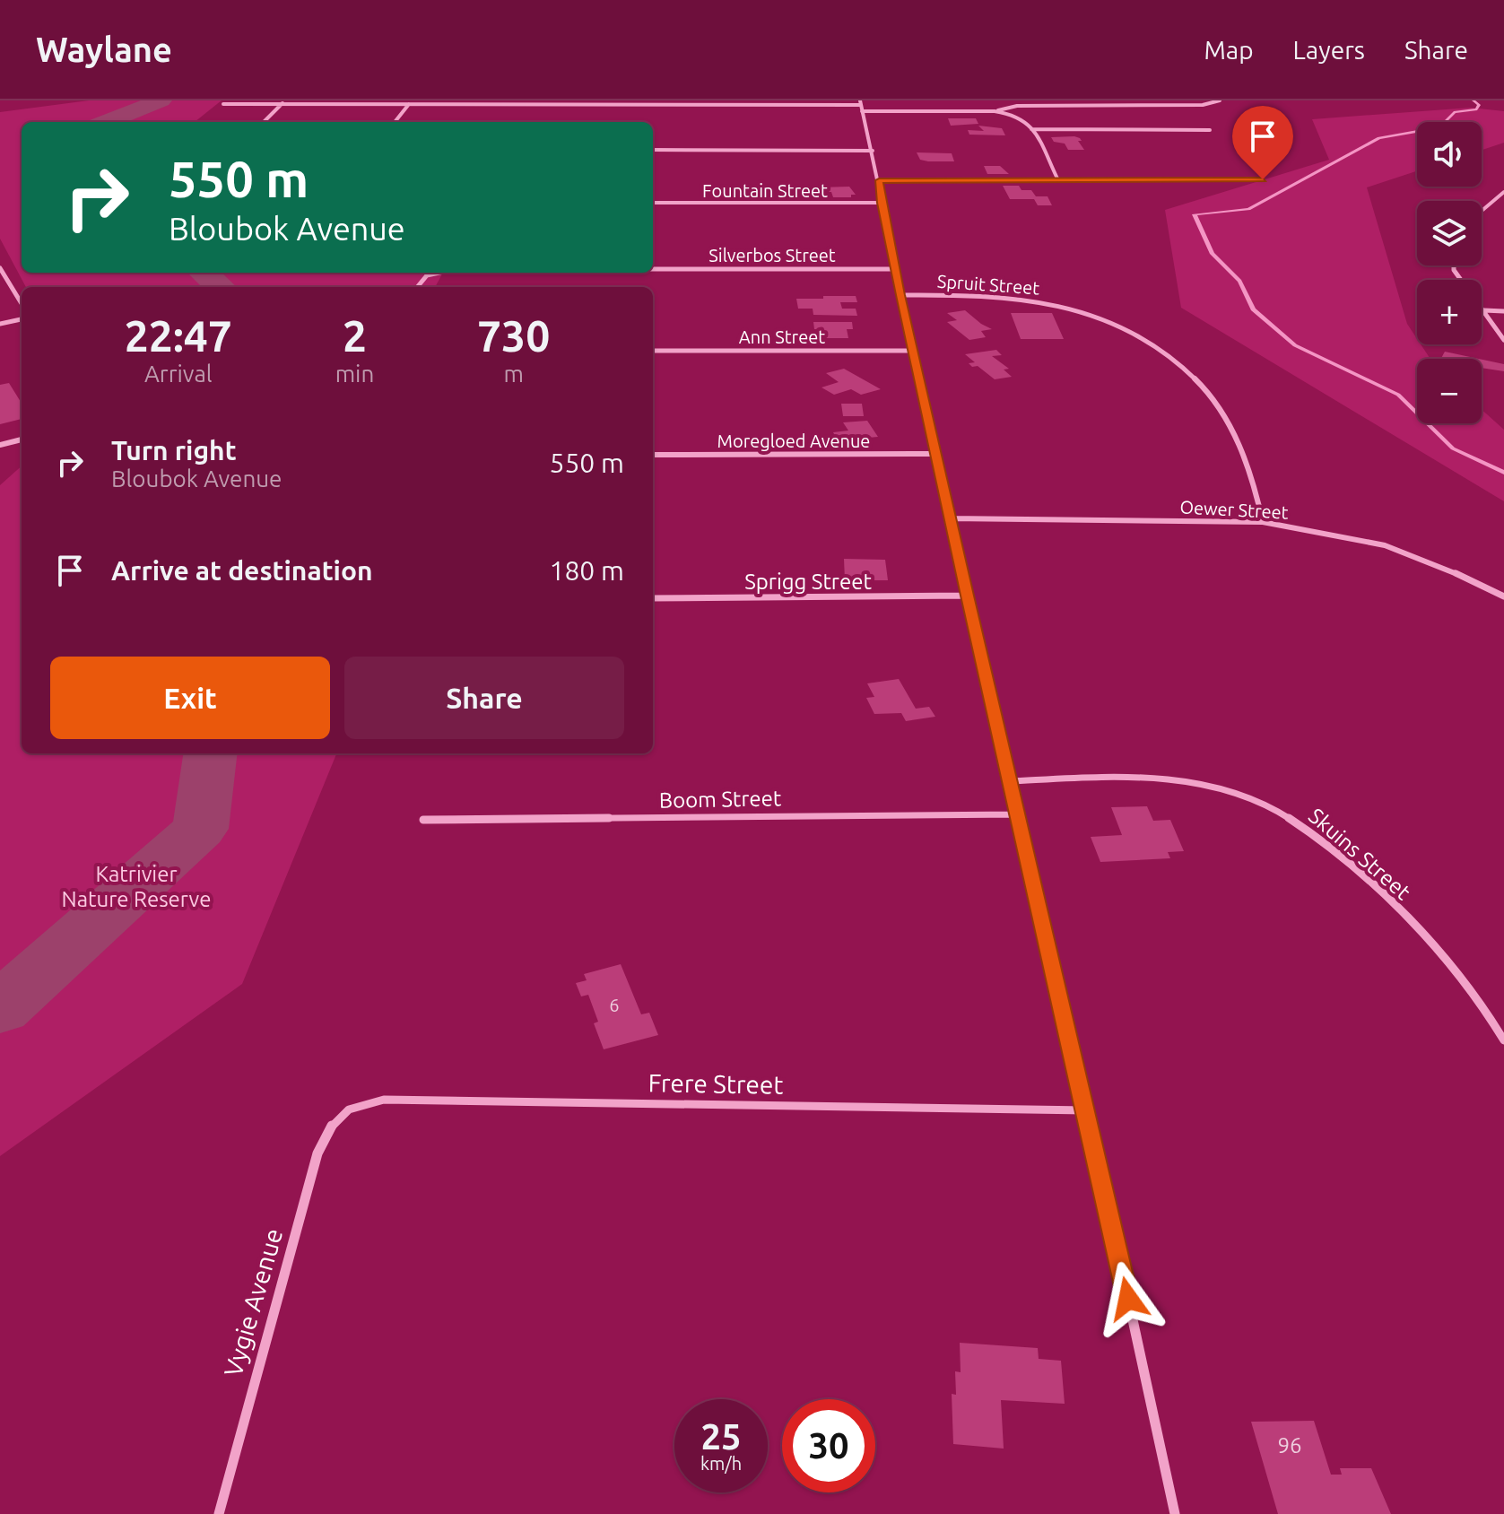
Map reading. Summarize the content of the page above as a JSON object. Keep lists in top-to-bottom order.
{
  "streets": {
    "street": [
      "Fountain Street",
      "Silverbos Street",
      "Spruit Street",
      "Ann Street",
      "Moregloed Avenue",
      "Oewer Street",
      "Sprigg Street",
      "Boom Street",
      "Skuins Street",
      "Frere Street",
      "Vygie Avenue"
    ]
  },
  "crossings": [
    ["Spruit Street", "Oewer Street"],
    ["Frere Street", "Vygie Avenue"]
  ],
  "parks": ["Katrivier Nature Reserve"],
  "house_numbers": ["6", "96"],
  "page": {
    "header": "Waylane",
    "nav": ["Map", "Layers", "Share"],
    "map_buttons": ["+", "−"],
    "turn": ["550 m", "Bloubok Avenue"],
    "eta": [
      "22:47",
      "Arrival",
      "2",
      "min",
      "730",
      "m"
    ],
    "list": [
      {
        "name": "Turn right",
        "note": "Bloubok Avenue",
        "value": "550 m"
      },
      {
        "name": "Arrive at destination",
        "value": "180 m"
      }
    ],
    "buttons": ["Exit", "Share"],
    "speed": "25 km/h",
    "limit": "30"
  }
}
